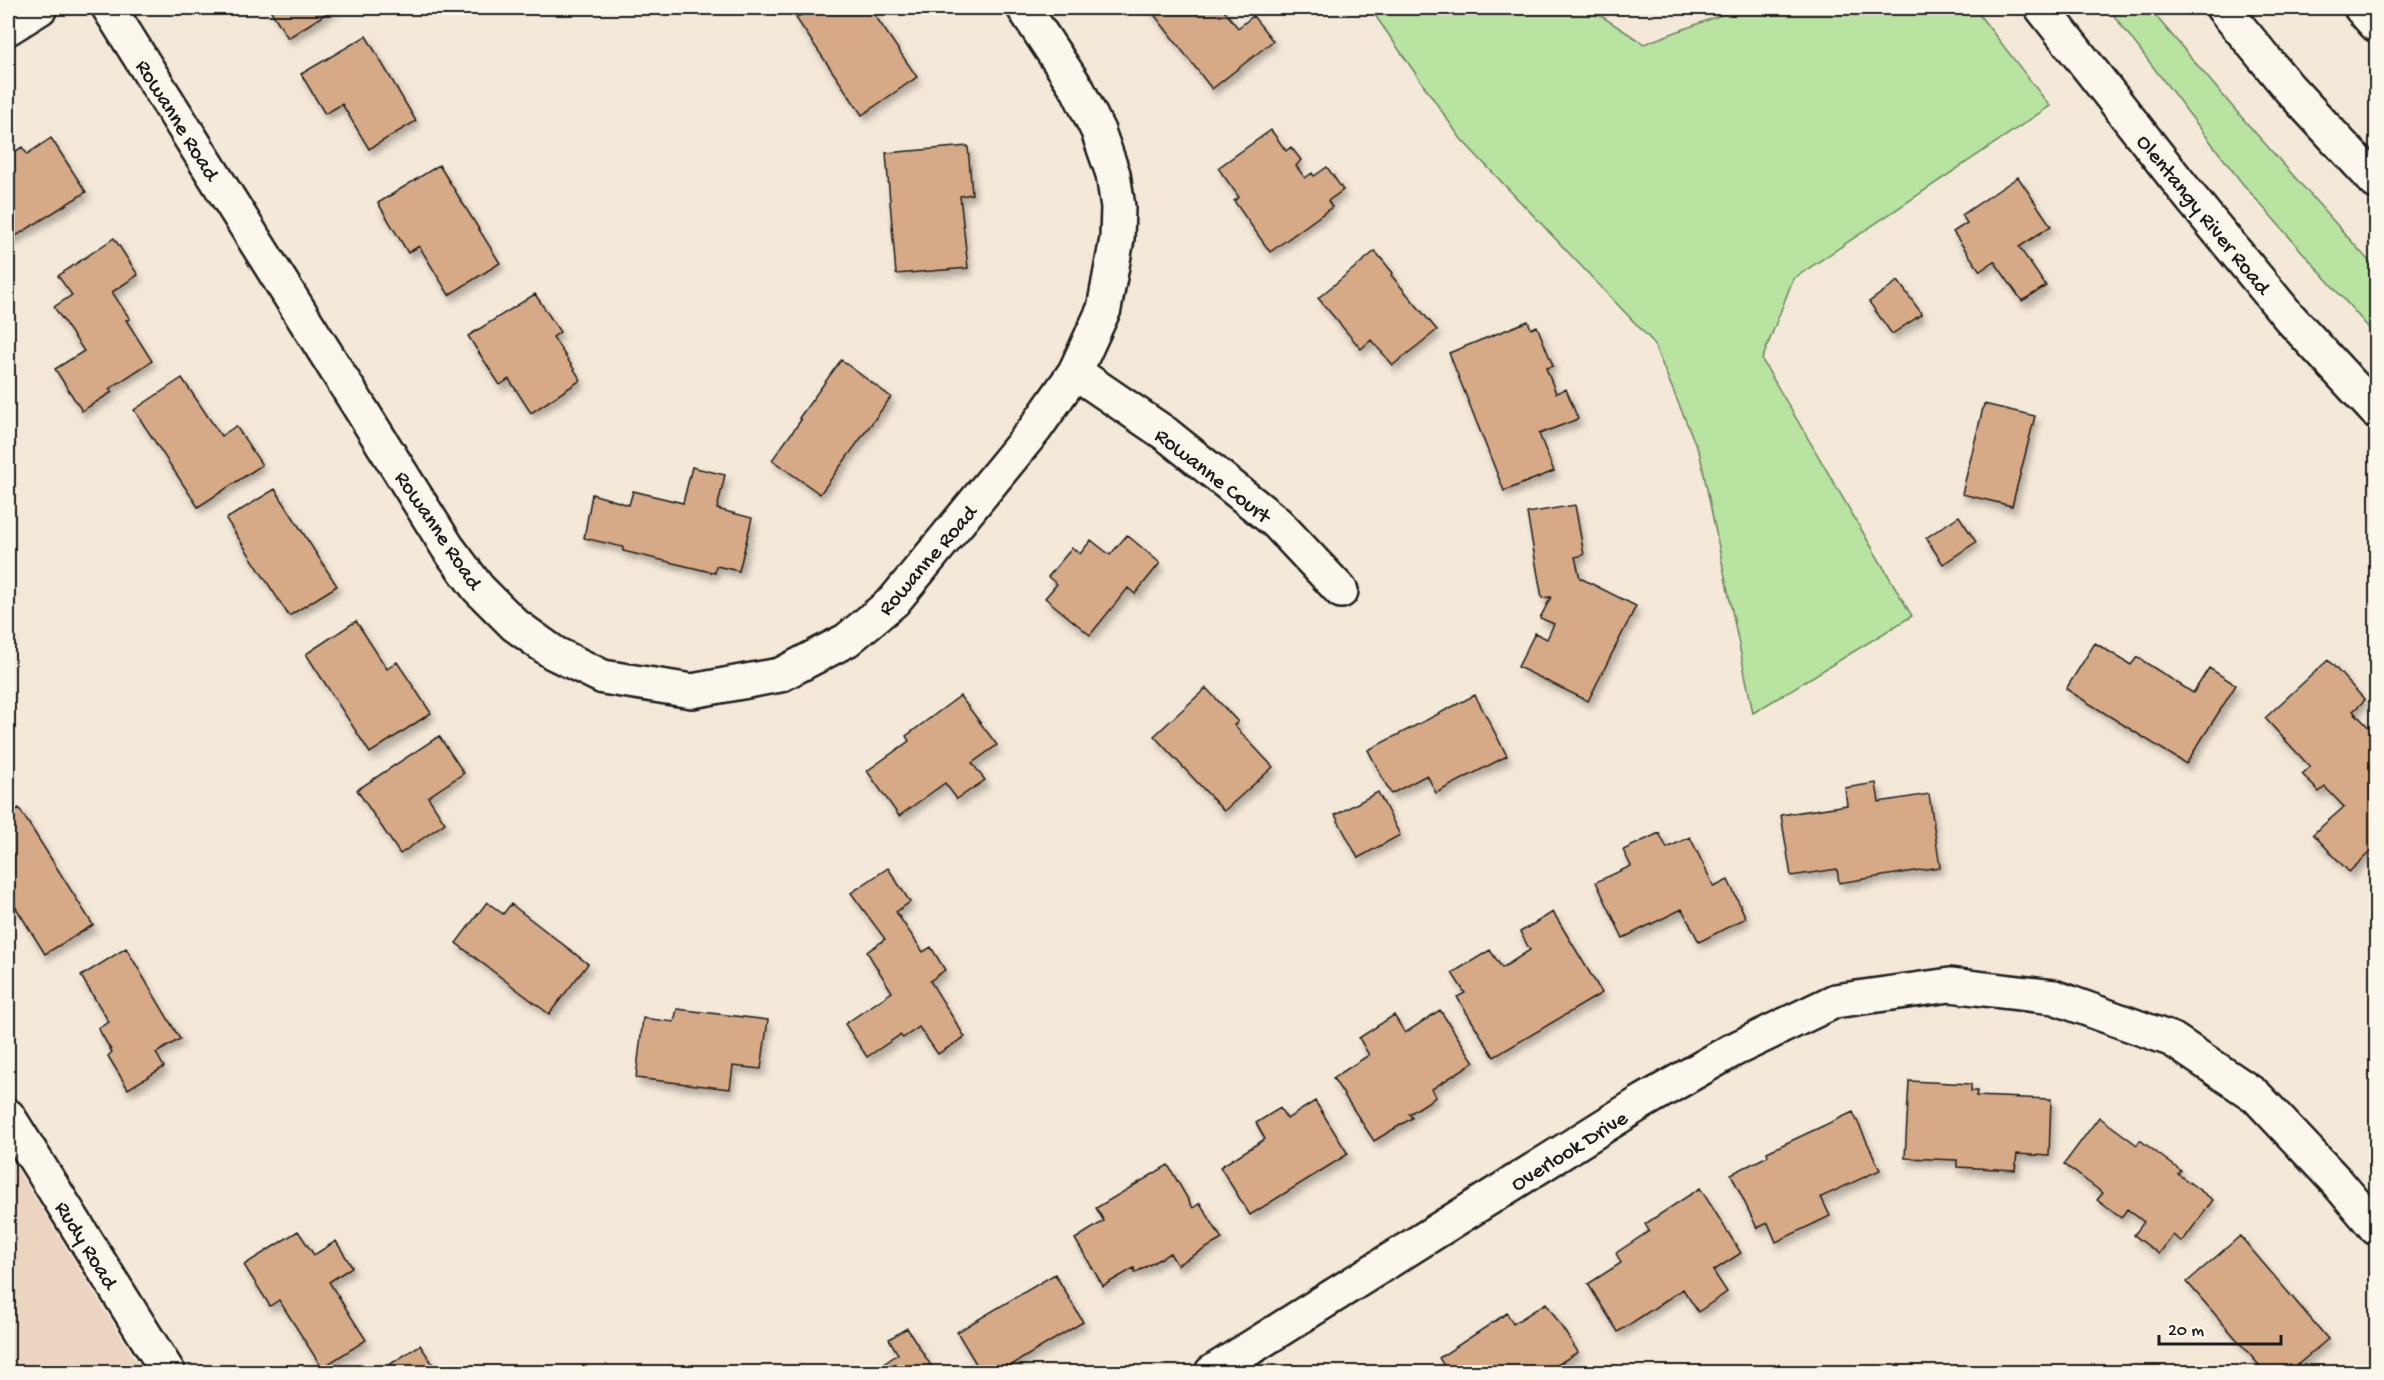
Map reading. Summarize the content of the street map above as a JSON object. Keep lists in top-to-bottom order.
{
  "streets": {
    "main road": [
      "Rowanne Road",
      "Olentangy River Road",
      "Rowanne Court",
      "Overlook Drive",
      "Rudy Road"
    ]
  },
  "crossings": [
    ["Rowanne Road", "Rowanne Court"]
  ],
  "scale_bar": "20 m"
}
